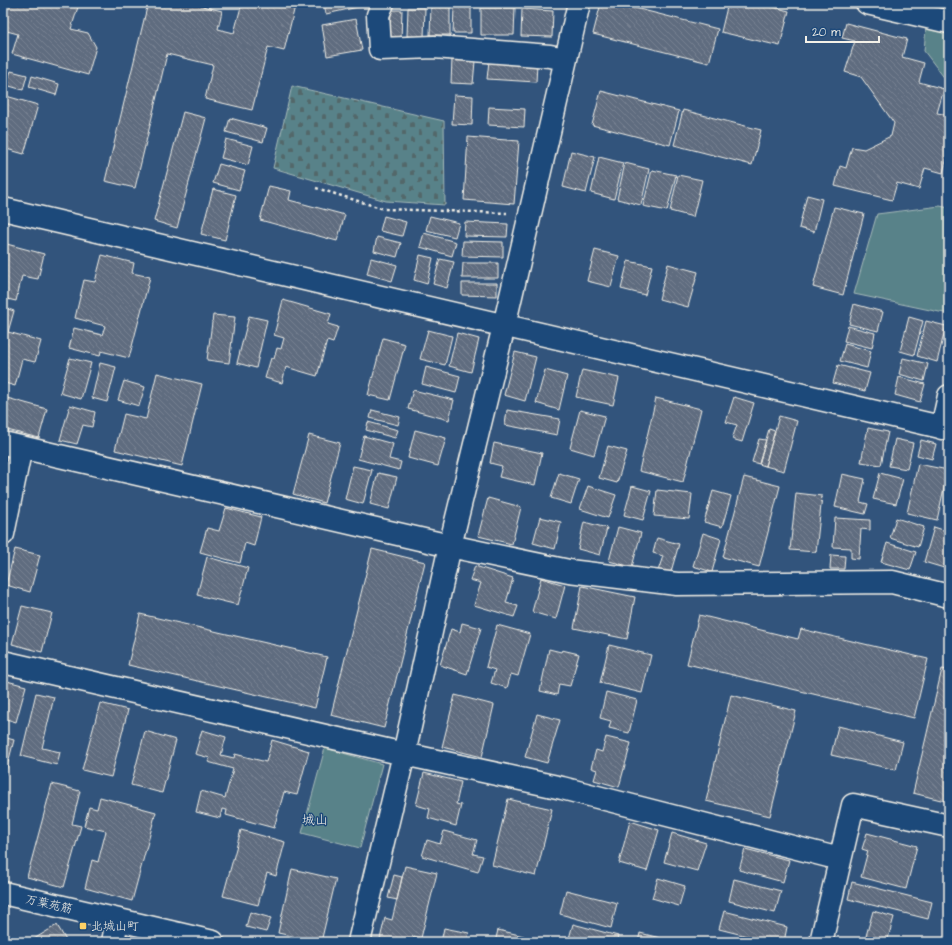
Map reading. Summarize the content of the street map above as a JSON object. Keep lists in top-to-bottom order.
{
  "streets": {
    "street": ["万葉苑筋"]
  },
  "districts": ["城山"],
  "places": {
    "transit": ["北城山町"]
  },
  "scale_bar": "20 m"
}
